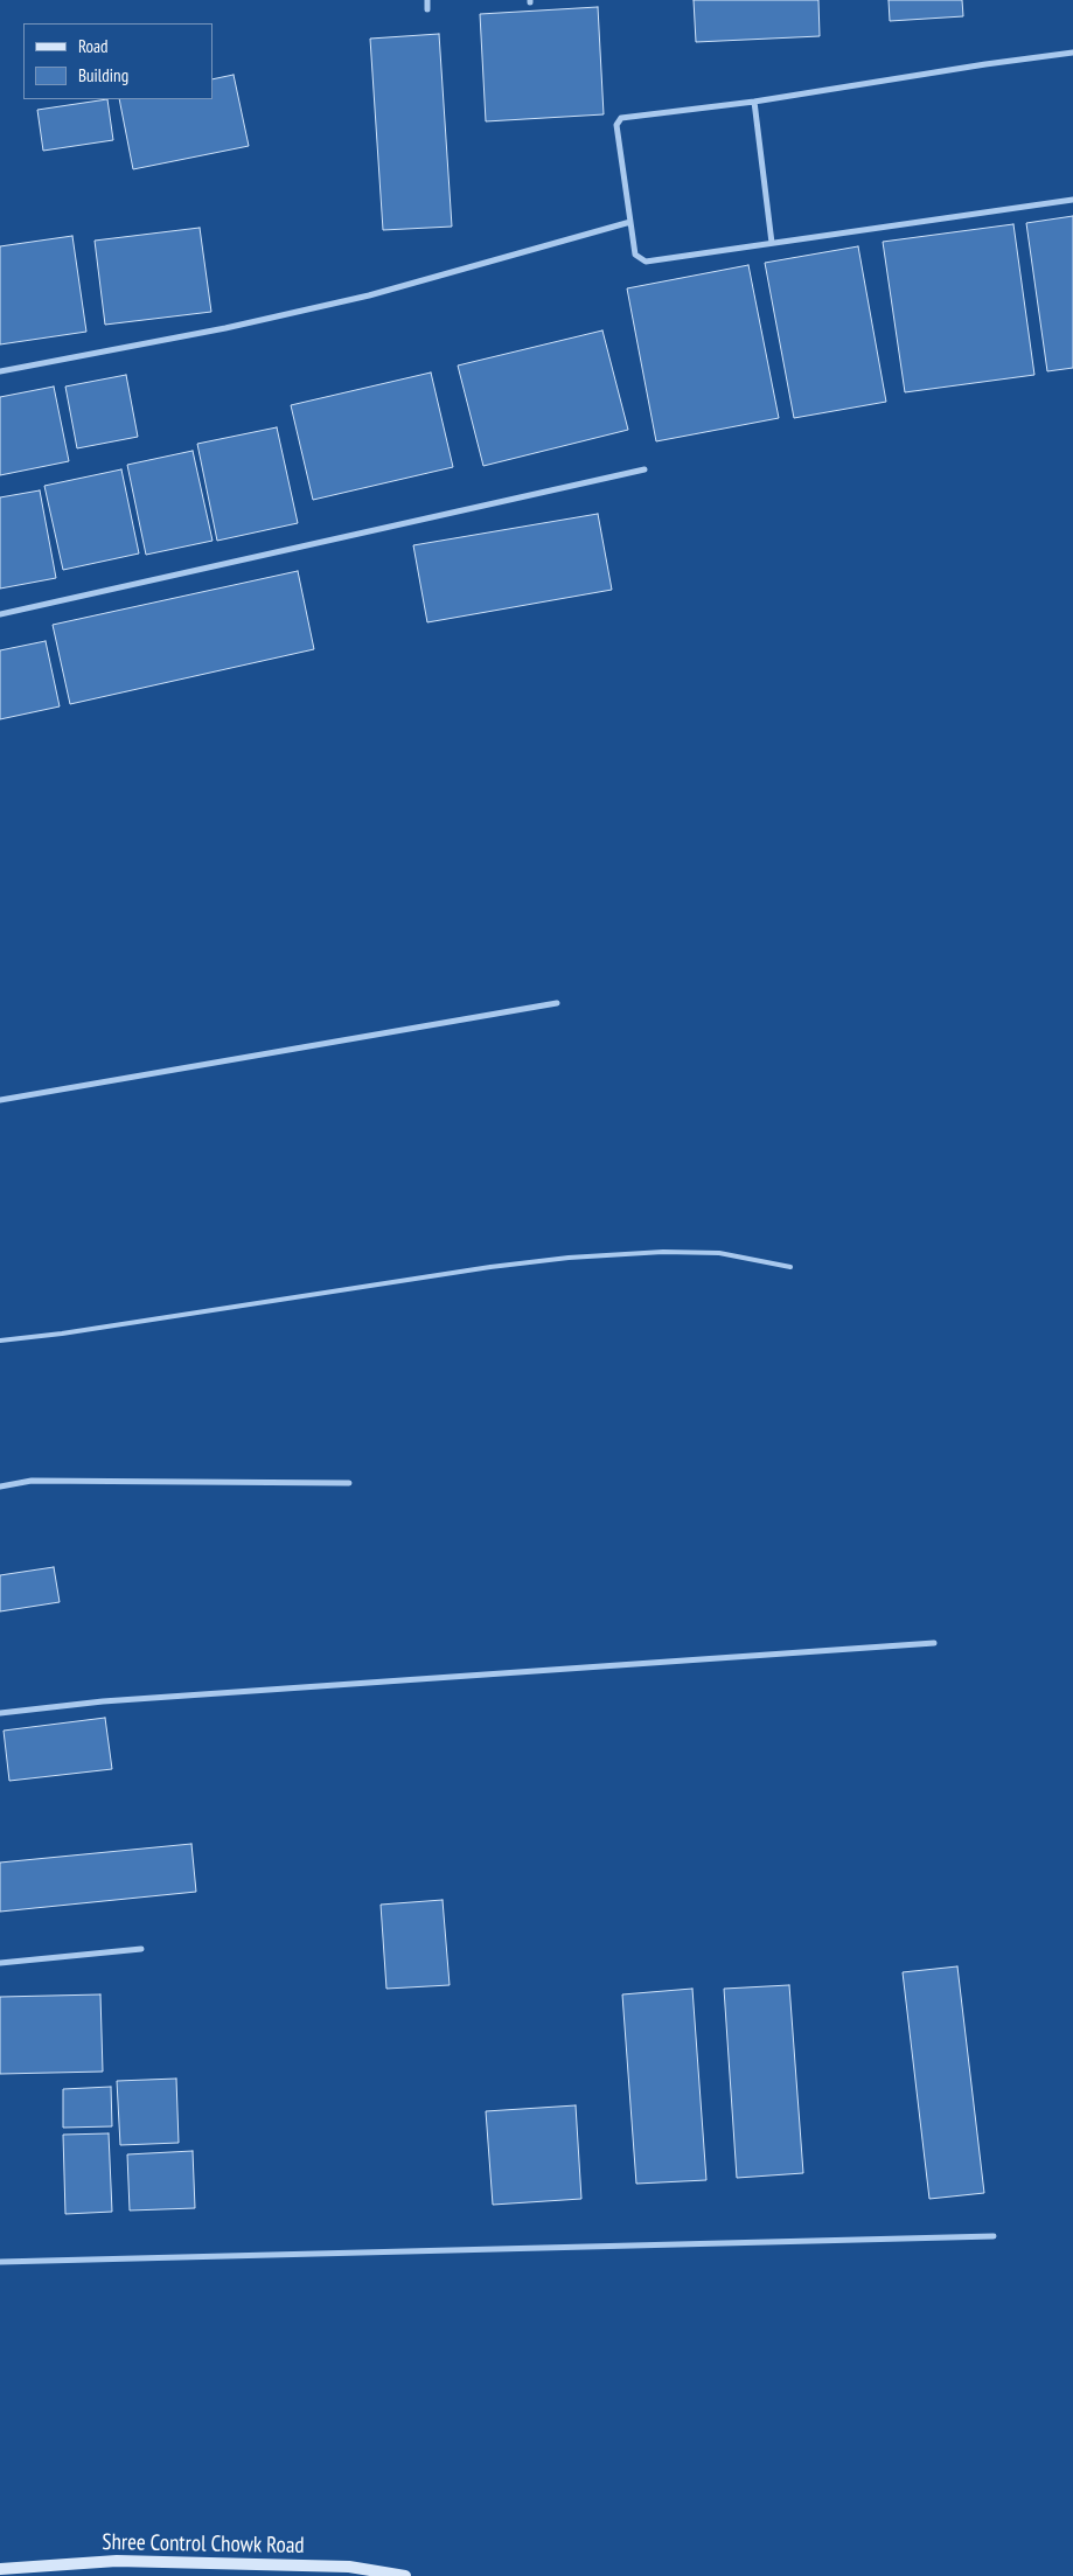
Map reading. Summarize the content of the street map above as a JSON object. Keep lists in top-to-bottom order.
{
  "streets": {
    "street": ["Shree Control Chowk Road"]
  },
  "legend": ["Road", "Building"]
}
